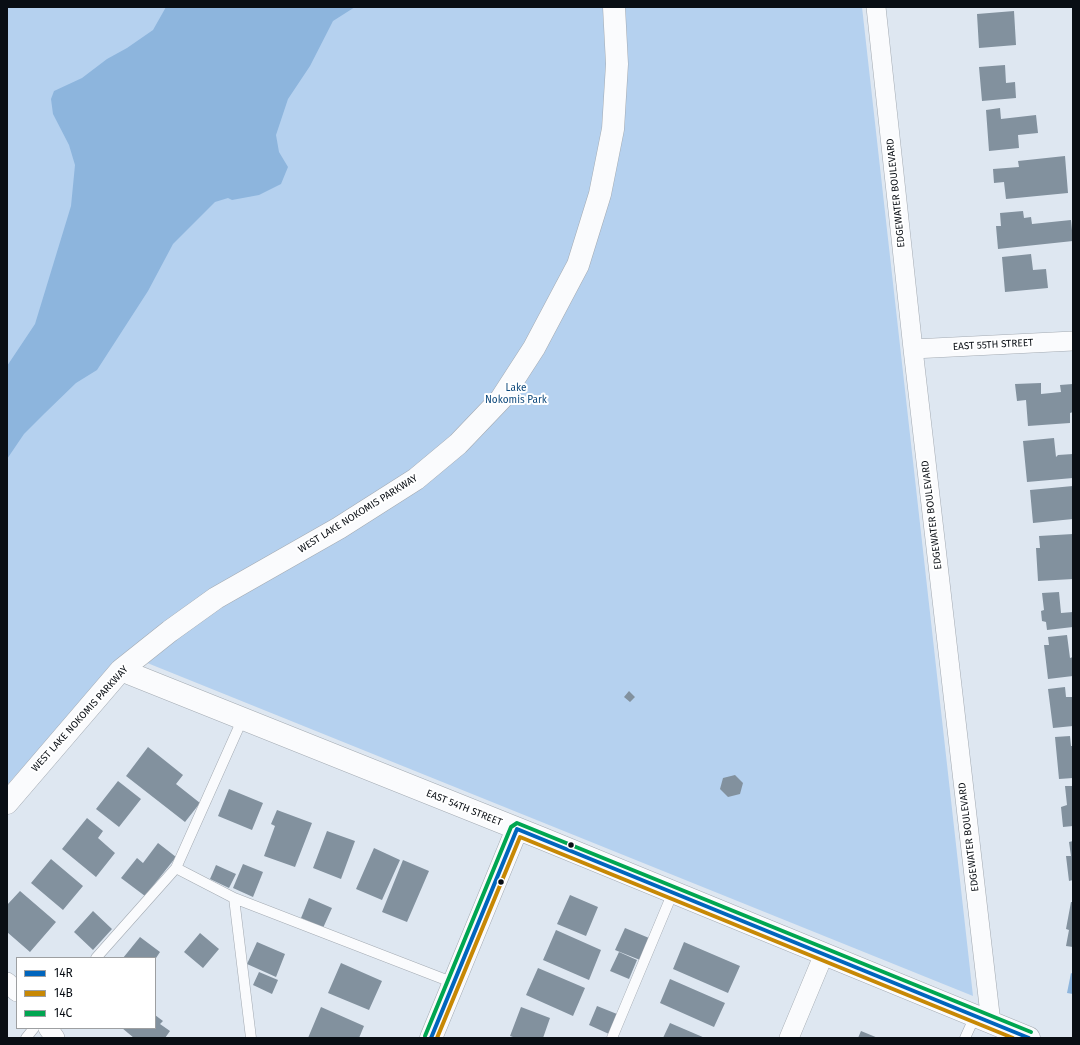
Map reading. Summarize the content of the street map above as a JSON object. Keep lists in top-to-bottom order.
{
  "streets": {
    "street": [
      "EDGEWATER BOULEVARD",
      "EAST 55TH STREET",
      "WEST LAKE NOKOMIS PARKWAY",
      "EAST 54TH STREET"
    ]
  },
  "crossings": [
    ["EDGEWATER BOULEVARD", "EAST 55TH STREET"],
    ["EDGEWATER BOULEVARD", "EAST 54TH STREET"],
    ["WEST LAKE NOKOMIS PARKWAY", "EAST 54TH STREET"]
  ],
  "parks": ["Lake Nokomis Park"],
  "lines": ["transit line 14C", "transit line 14R", "transit line 14B"],
  "legend": ["14R", "14B", "14C"]
}
